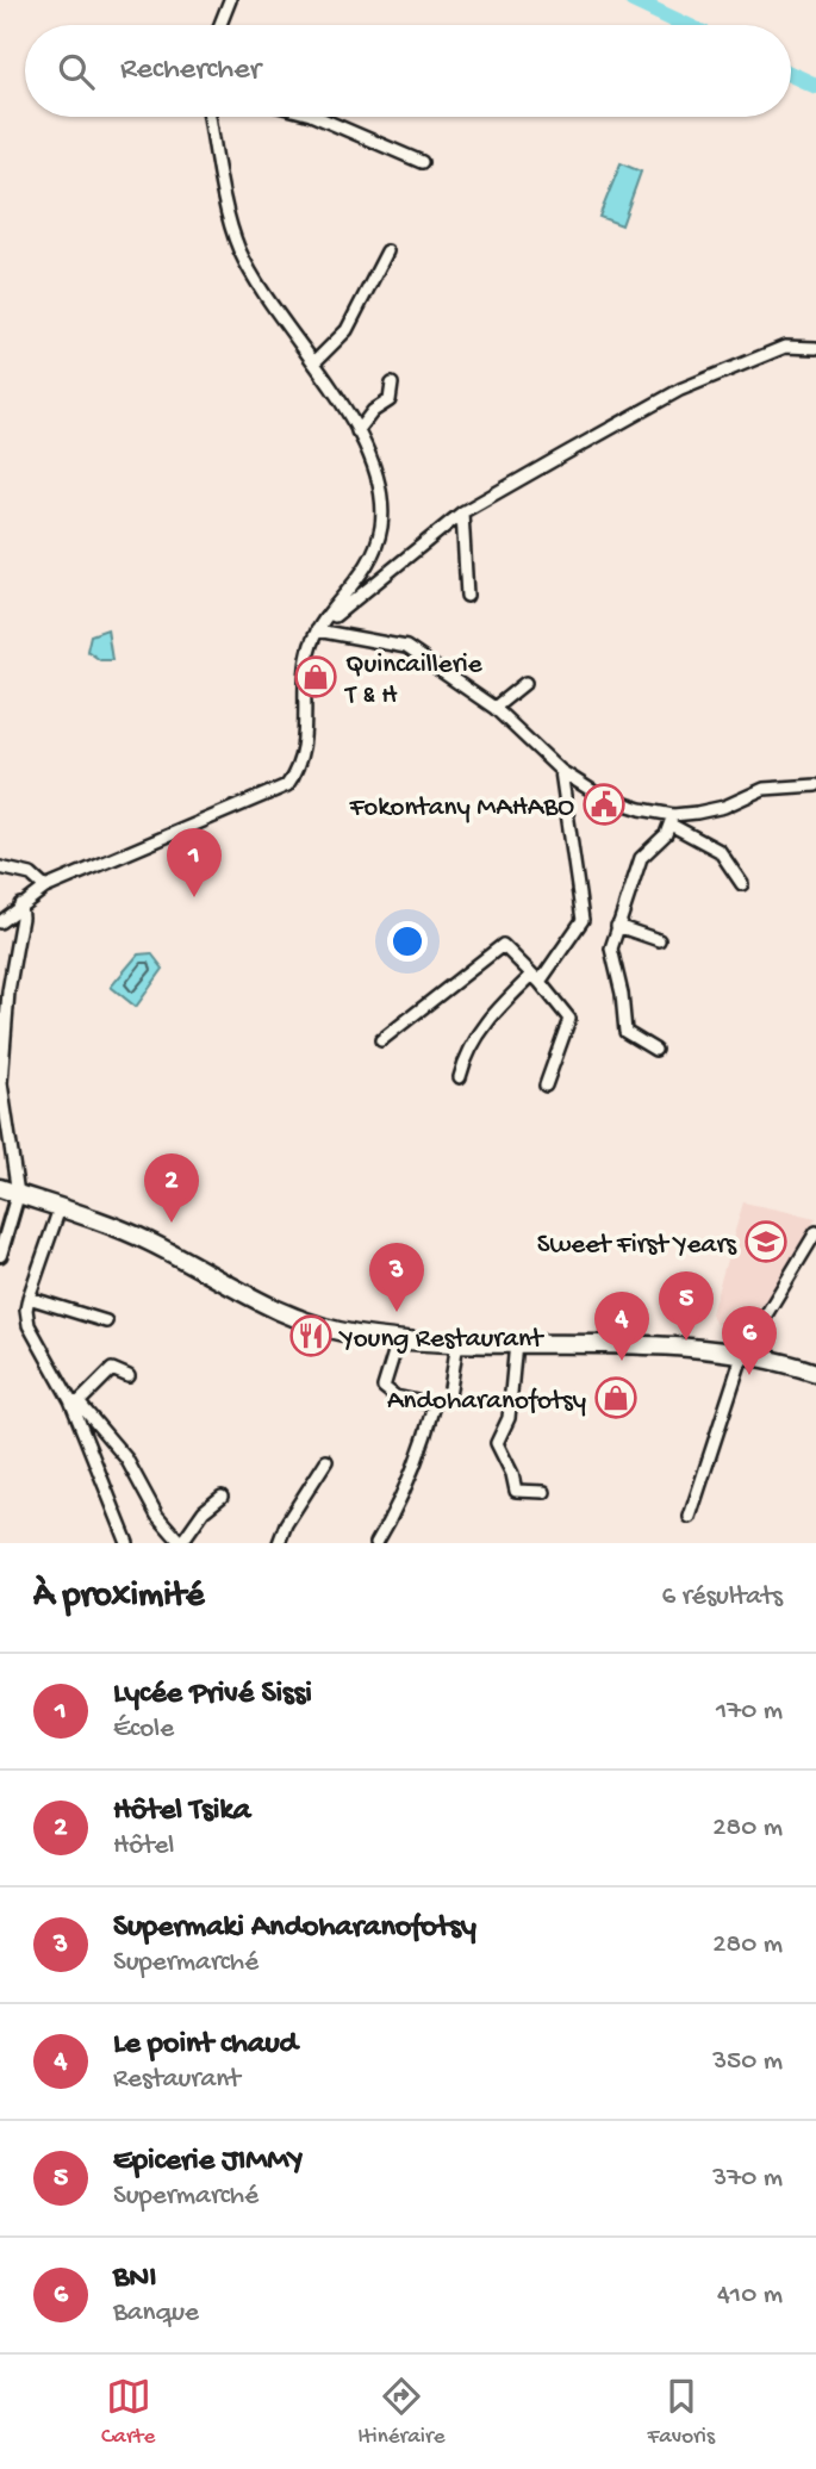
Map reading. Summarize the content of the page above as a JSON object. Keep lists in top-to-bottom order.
{
  "places": {
    "shop": ["Quincaillerie T & H", "Andoharanofotsy"],
    "public building": ["Fokontany MAHABO"],
    "school or university": ["Sweet First Years"],
    "restaurant": ["Young Restaurant"]
  },
  "page": {
    "search": "Rechercher",
    "pins": [
      "1",
      "2",
      "3",
      "5",
      "4",
      "6"
    ],
    "heading": ["À proximité", "6 résultats"],
    "list": [
      {
        "mark": "1",
        "name": "Lycée Privé Sissi",
        "note": "École",
        "value": "170 m"
      },
      {
        "mark": "2",
        "name": "Hôtel Tsika",
        "note": "Hôtel",
        "value": "280 m"
      },
      {
        "mark": "3",
        "name": "Supermaki Andoharanofotsy",
        "note": "Supermarché",
        "value": "280 m"
      },
      {
        "mark": "4",
        "name": "Le point chaud",
        "note": "Restaurant",
        "value": "350 m"
      },
      {
        "mark": "5",
        "name": "Epicerie JIMMY",
        "note": "Supermarché",
        "value": "370 m"
      },
      {
        "mark": "6",
        "name": "BNI",
        "note": "Banque",
        "value": "410 m"
      }
    ],
    "nav": ["Carte", "Itinéraire", "Favoris"]
  }
}
